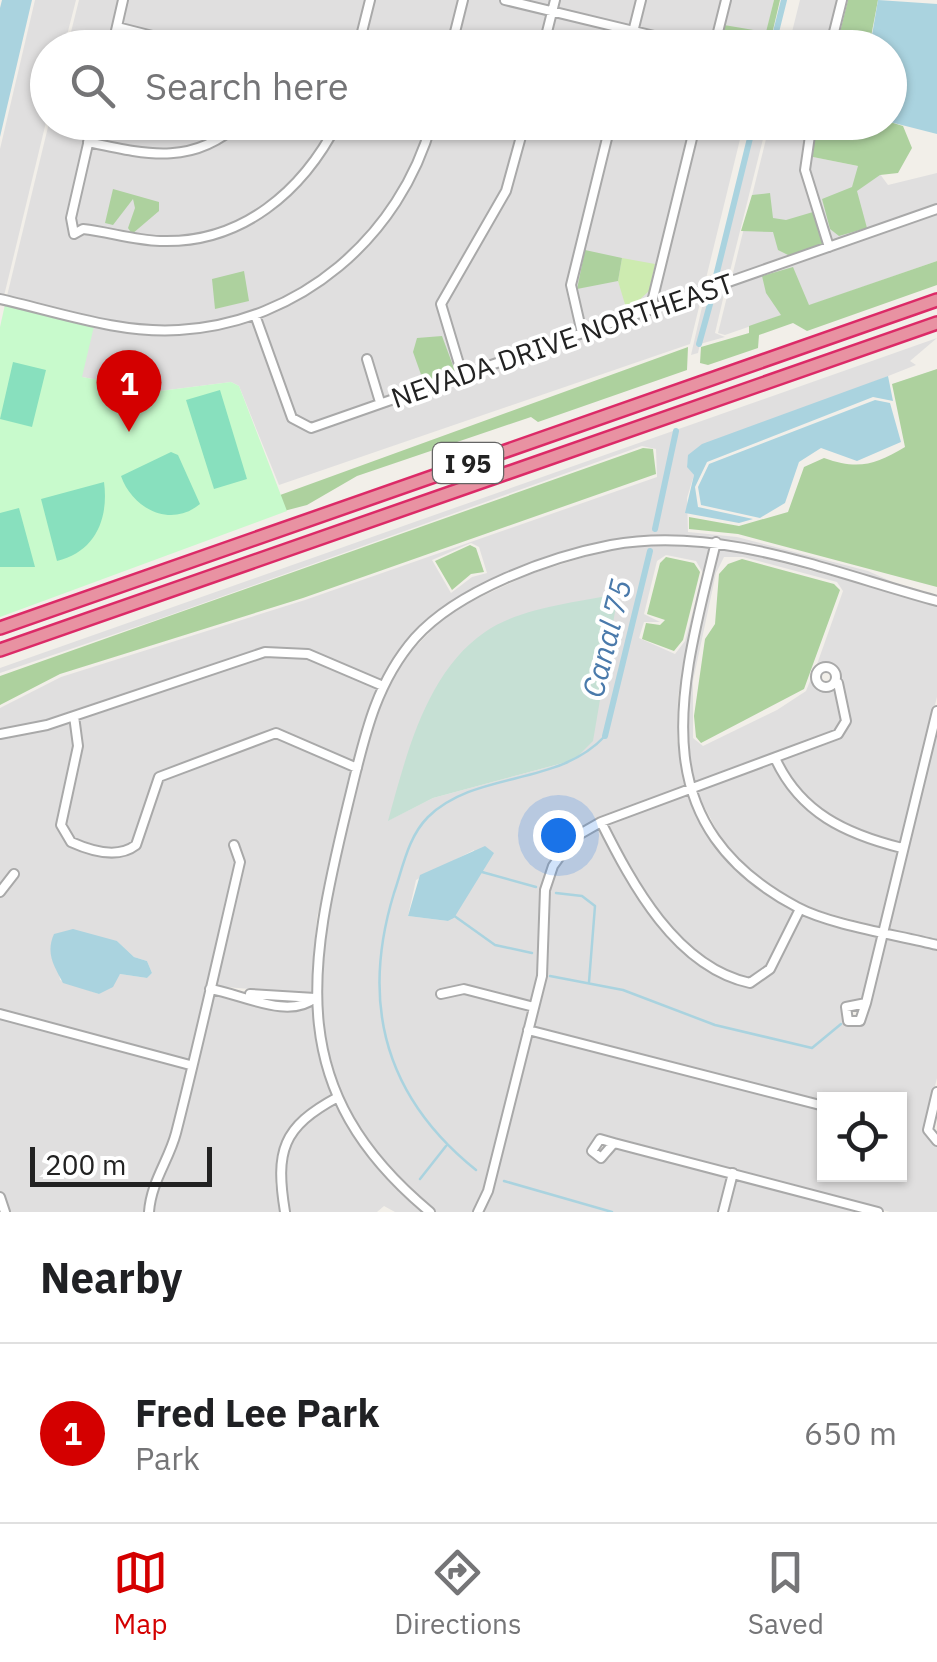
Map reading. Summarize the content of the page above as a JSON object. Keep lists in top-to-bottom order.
{
  "streets": {
    "highway": ["I 95"],
    "street": ["NEVADA DRIVE NORTHEAST"]
  },
  "water": ["Canal 75"],
  "scale_bar": "200 m",
  "page": {
    "search": "Search here",
    "pins": "1",
    "scale": "200 m",
    "heading": "Nearby",
    "list": [
      {
        "mark": "1",
        "name": "Fred Lee Park",
        "note": "Park",
        "value": "650 m"
      }
    ],
    "nav": ["Map", "Directions", "Saved"]
  }
}
